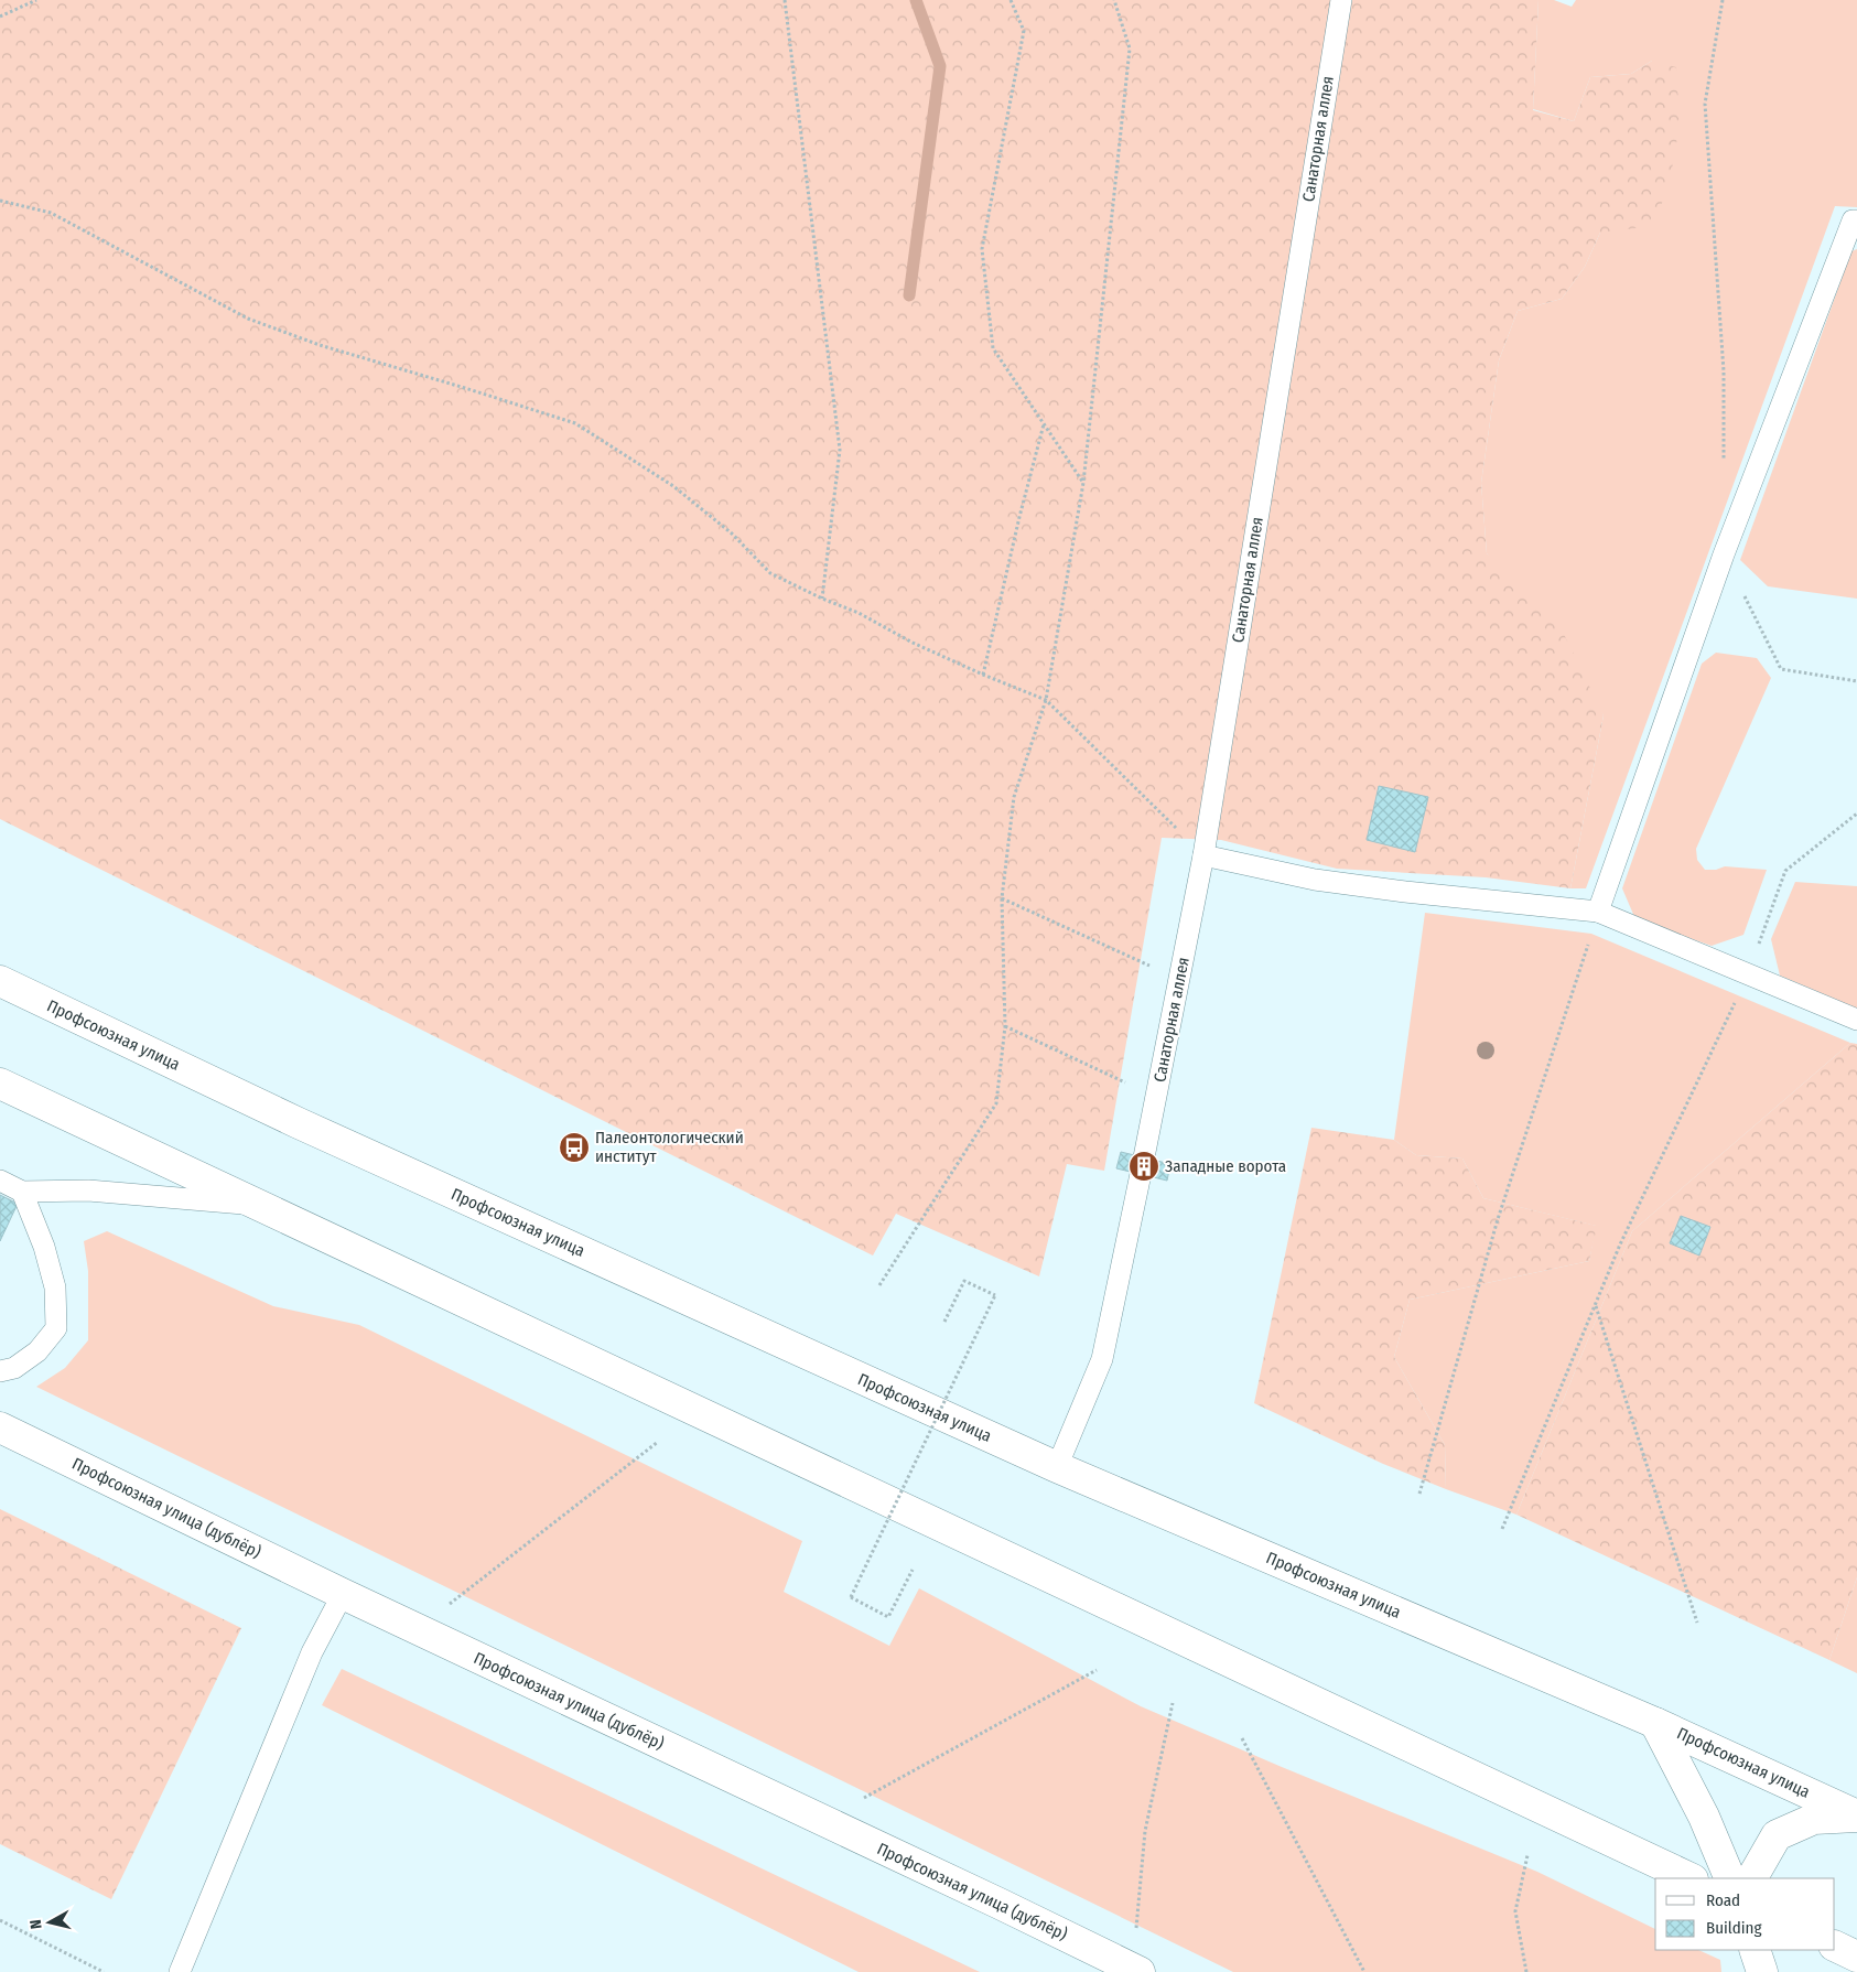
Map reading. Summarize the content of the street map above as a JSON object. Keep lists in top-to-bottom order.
{
  "streets": {
    "main road": ["Профсоюзная улица", "Профсоюзная улица (дублёр)"],
    "lane": ["Санаторная аллея"]
  },
  "crossings": [
    ["Санаторная аллея", "Профсоюзная улица"]
  ],
  "places": {
    "bus stop": ["Палеонтологический институт"],
    "building": ["Западные ворота"]
  },
  "legend": ["Road", "Building"],
  "north": "left"
}
